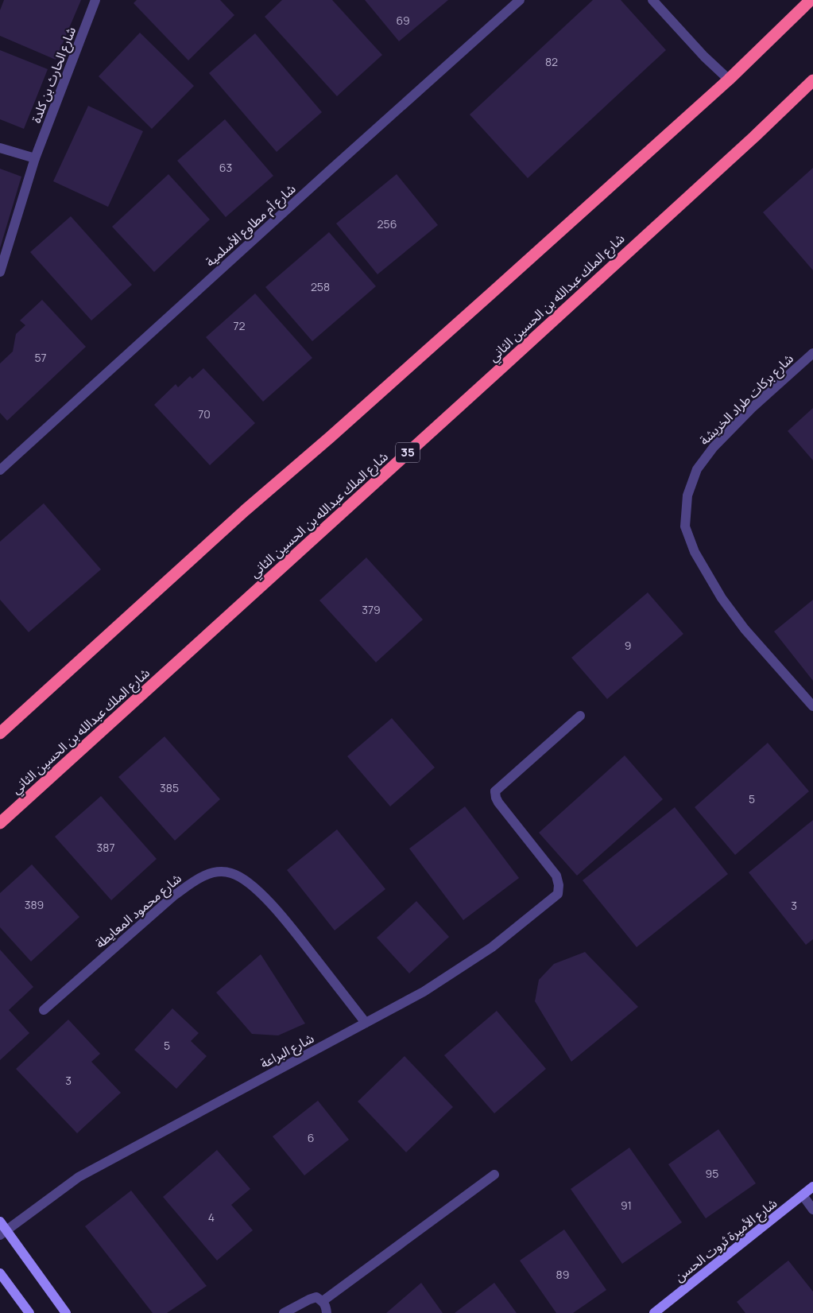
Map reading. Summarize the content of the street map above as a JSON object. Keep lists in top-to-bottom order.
{
  "streets": {
    "highway": ["شارع الملك عبدالله بن الحسين الثاني", "35"],
    "street": [
      "شارع الحارث بن كلدة",
      "شارع أم مطاوع الأسلمية",
      "شارع بركات طراد الخريشة",
      "شارع محمود المعايطة",
      "شارع البراعة",
      "شارع الأميرة ثروت الحسن"
    ]
  },
  "crossings": [
    ["شارع محمود المعايطة", "شارع البراعة"]
  ],
  "house_numbers": [
    "69",
    "82",
    "63",
    "256",
    "258",
    "72",
    "57",
    "70",
    "379",
    "9",
    "385",
    "5",
    "387",
    "389",
    "3",
    "5",
    "3",
    "6",
    "95",
    "91",
    "4",
    "89"
  ]
}
